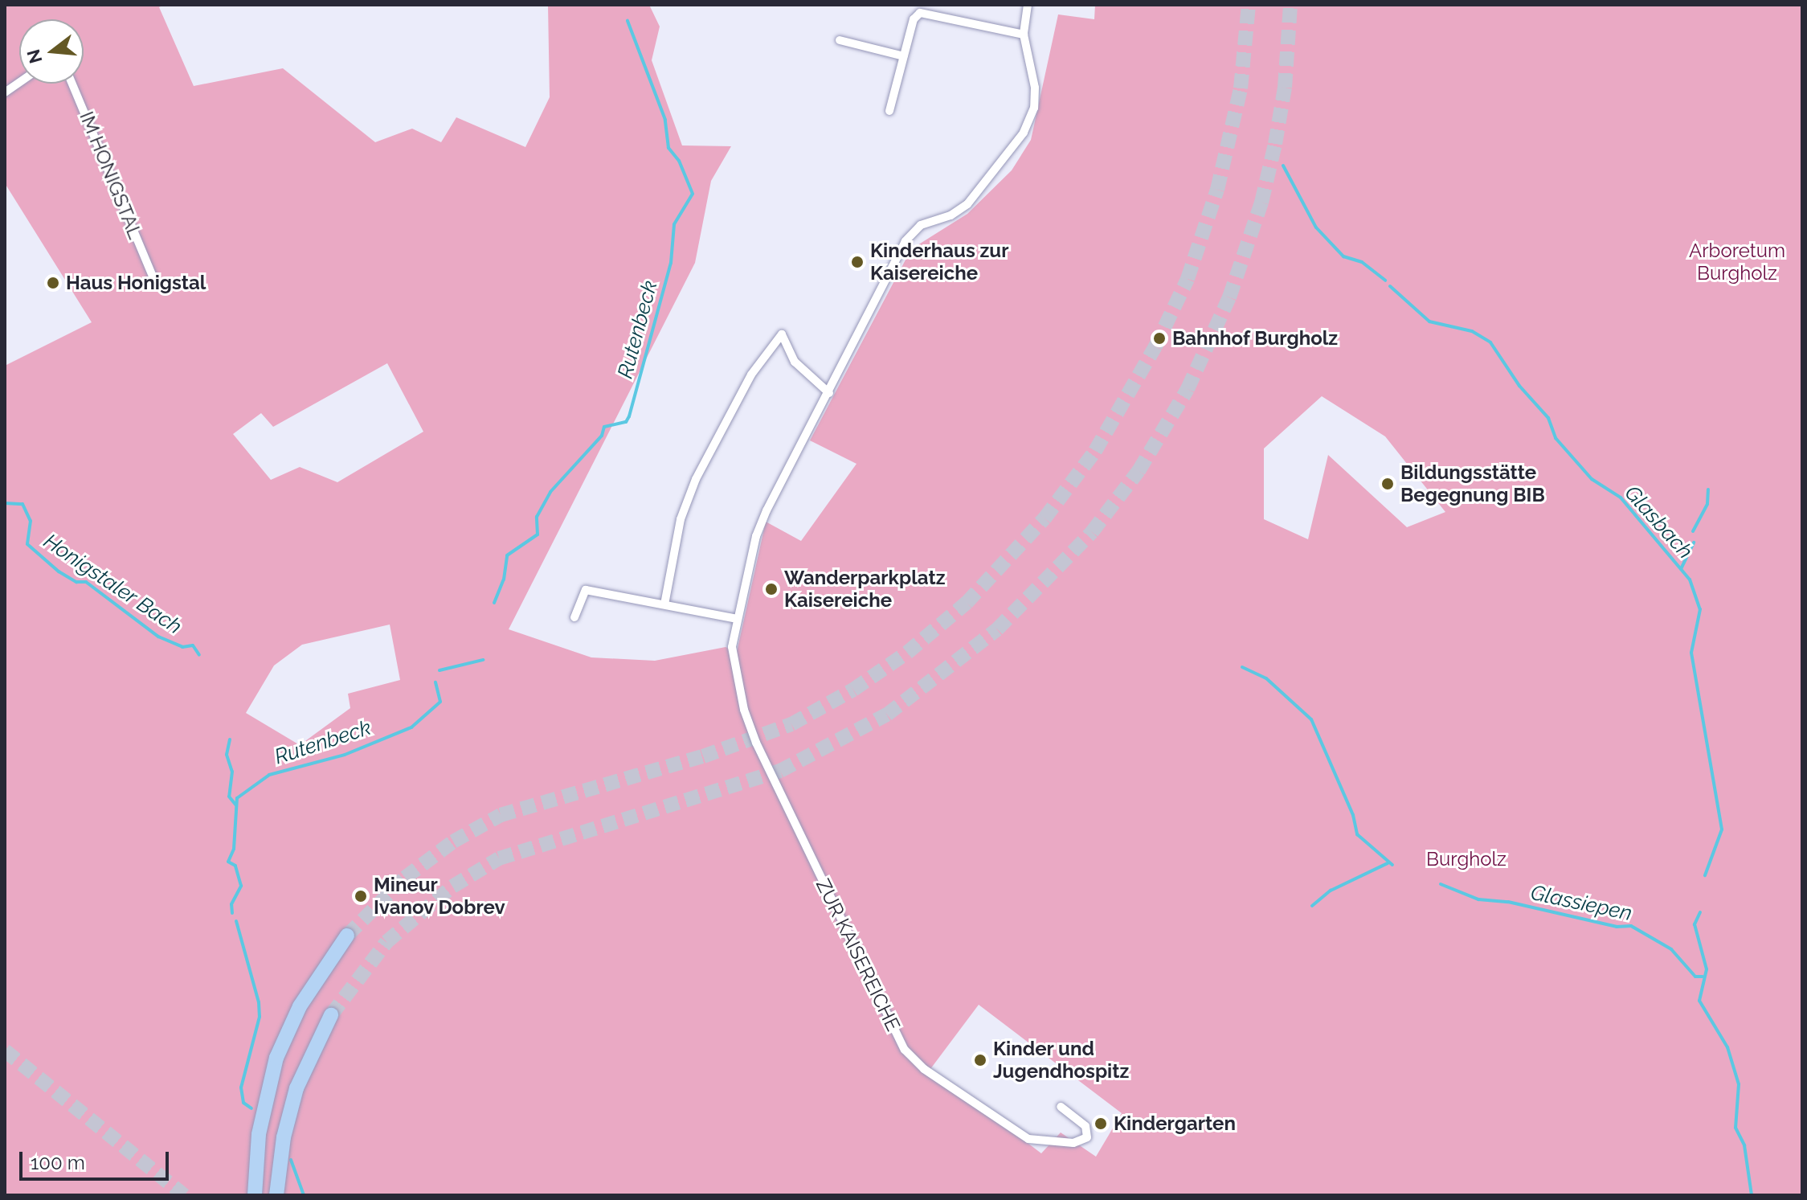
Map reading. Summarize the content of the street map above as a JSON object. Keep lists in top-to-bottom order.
{
  "streets": {
    "street": ["IM HONIGSTAL", "ZUR KAISEREICHE"]
  },
  "water": [
    "Rutenbeck",
    "Glasbach",
    "Honigstaler Bach",
    "Glassiepen"
  ],
  "parks": ["Arboretum Burgholz", "Burgholz"],
  "places": [
    "Kinderhaus zur Kaisereiche",
    "Haus Honigstal",
    "Bahnhof Burgholz",
    "Bildungsstätte Begegnung BIB",
    "Wanderparkplatz Kaisereiche",
    "Mineur Ivanov Dobrev",
    "Kinder und Jugendhospitz",
    "Kindergarten"
  ],
  "scale_bar": "100 m",
  "north": "left"
}
